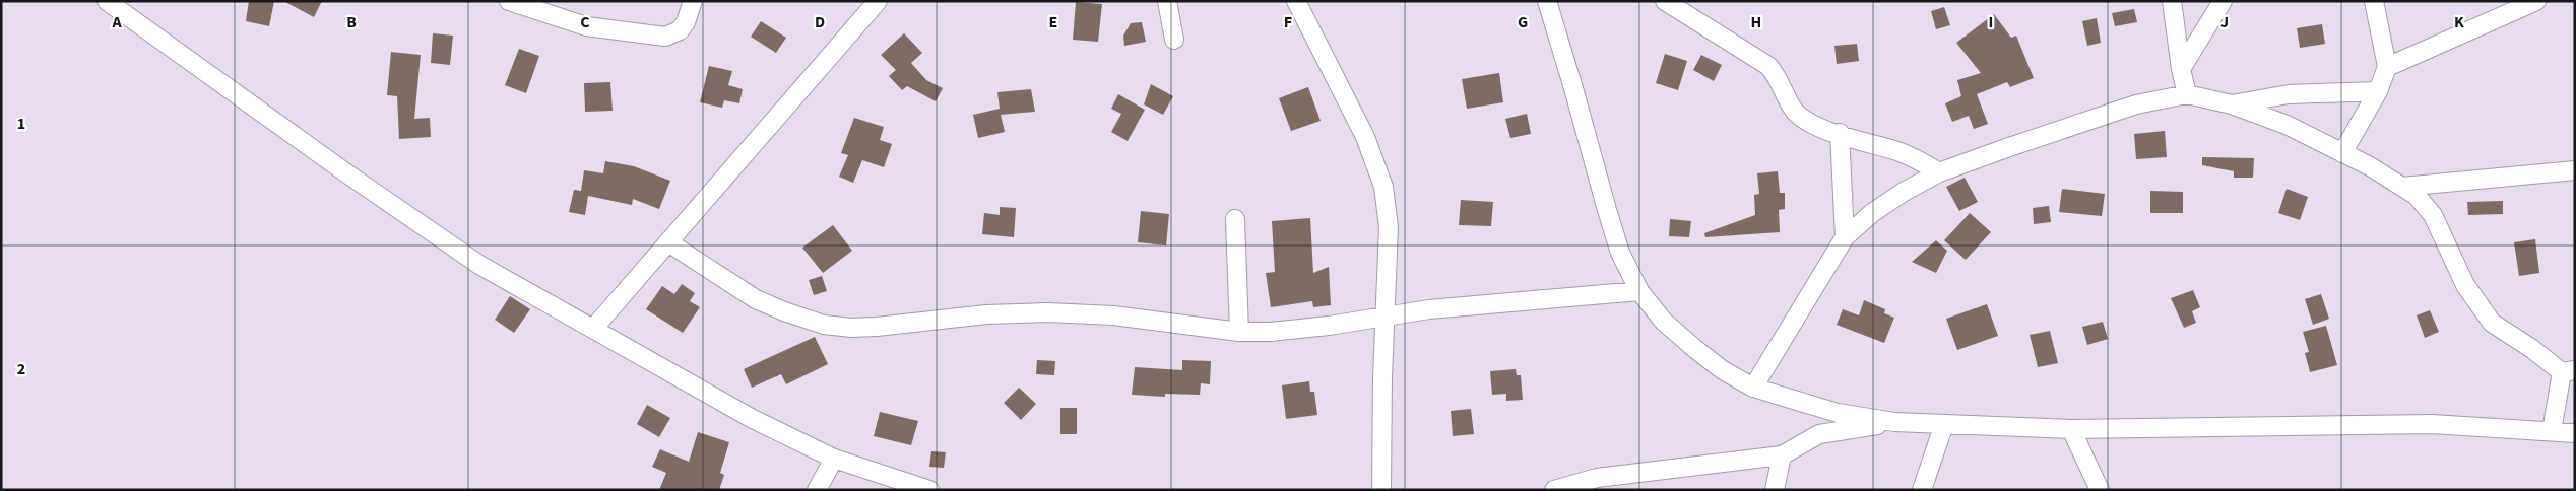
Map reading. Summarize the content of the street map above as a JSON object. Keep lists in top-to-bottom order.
{
  "grid": {
    "columns": [
      "A",
      "B",
      "C",
      "D",
      "E",
      "F",
      "G",
      "H",
      "I",
      "J",
      "K"
    ],
    "rows": ["1", "2"]
  }
}
